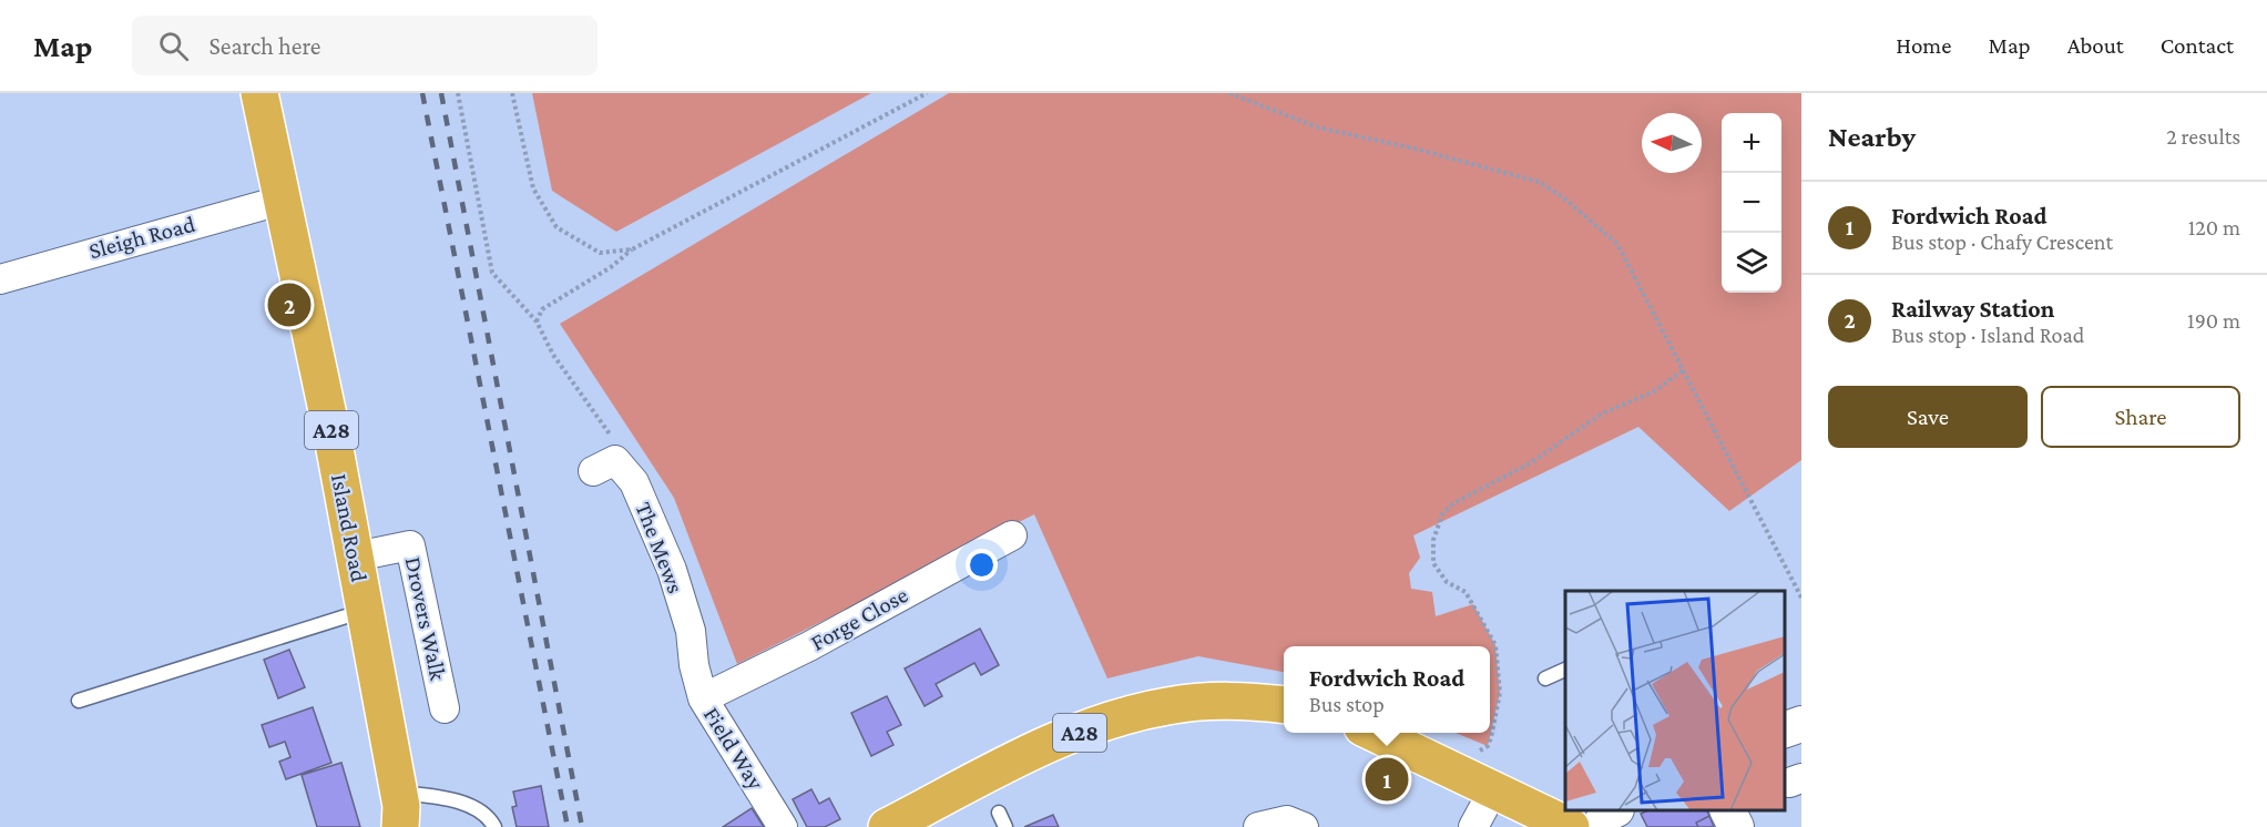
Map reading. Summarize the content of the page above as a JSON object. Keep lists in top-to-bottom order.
{
  "streets": {
    "highway": ["A28", "Island Road"],
    "street": [
      "Sleigh Road",
      "The Mews",
      "Drovers Walk",
      "Forge Close",
      "Field Way"
    ]
  },
  "crossings": [
    ["Sleigh Road", "Island Road"],
    ["Island Road", "Drovers Walk"],
    ["The Mews", "Field Way"],
    ["Forge Close", "Field Way"]
  ],
  "north": "left",
  "page": {
    "header": "Map",
    "search": "Search here",
    "nav": [
      "Home",
      "Map",
      "About",
      "Contact"
    ],
    "heading": ["Nearby", "2 results"],
    "map_buttons": ["+", "−"],
    "list": [
      {
        "mark": "1",
        "name": "Fordwich Road",
        "note": "Bus stop · Chafy Crescent",
        "value": "120 m"
      },
      {
        "mark": "2",
        "name": "Railway Station",
        "note": "Bus stop · Island Road",
        "value": "190 m"
      }
    ],
    "pins": ["2", "1"],
    "buttons": ["Save", "Share"],
    "popup": ["Fordwich Road", "Bus stop"]
  }
}
